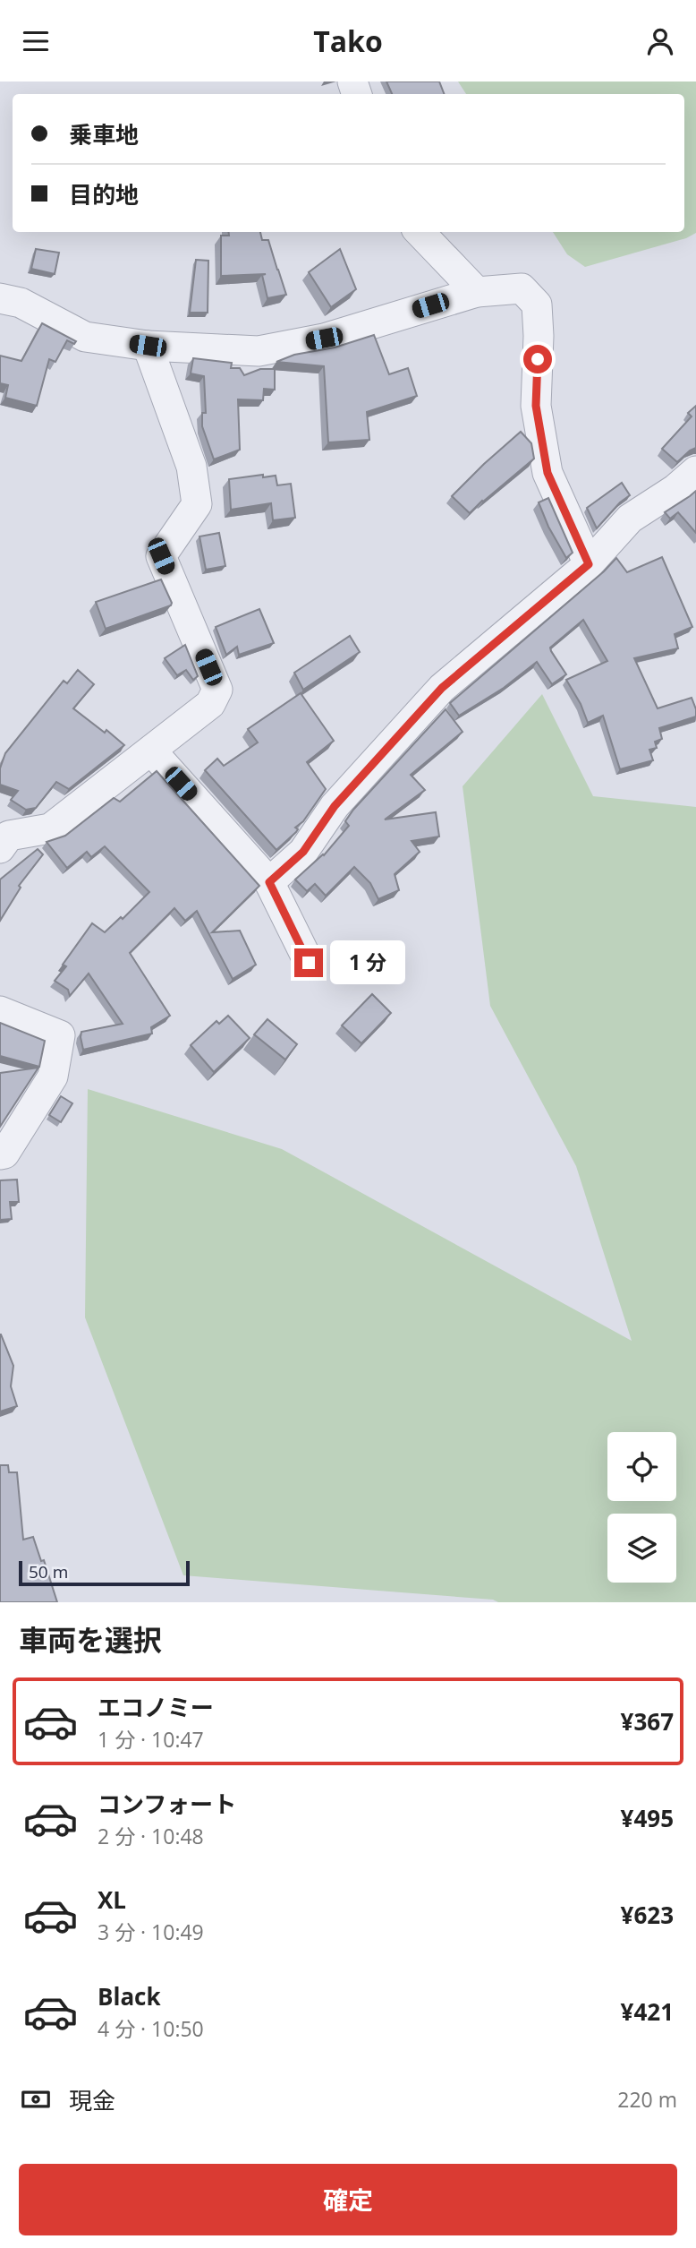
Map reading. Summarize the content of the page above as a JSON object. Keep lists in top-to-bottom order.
{
  "scale_bar": "50 m",
  "page": {
    "header": "Tako",
    "banner": ["乗車地", "目的地"],
    "bubble": "1 分",
    "scale": "50 m",
    "heading": "車両を選択",
    "list": [
      {
        "name": "エコノミー",
        "note": "1 分 · 10:47",
        "value": "¥367"
      },
      {
        "name": "コンフォート",
        "note": "2 分 · 10:48",
        "value": "¥495"
      },
      {
        "name": "XL",
        "note": "3 分 · 10:49",
        "value": "¥623"
      },
      {
        "name": "Black",
        "note": "4 分 · 10:50",
        "value": "¥421"
      }
    ],
    "pay": ["現金", "220 m"],
    "buttons": "確定"
  }
}
